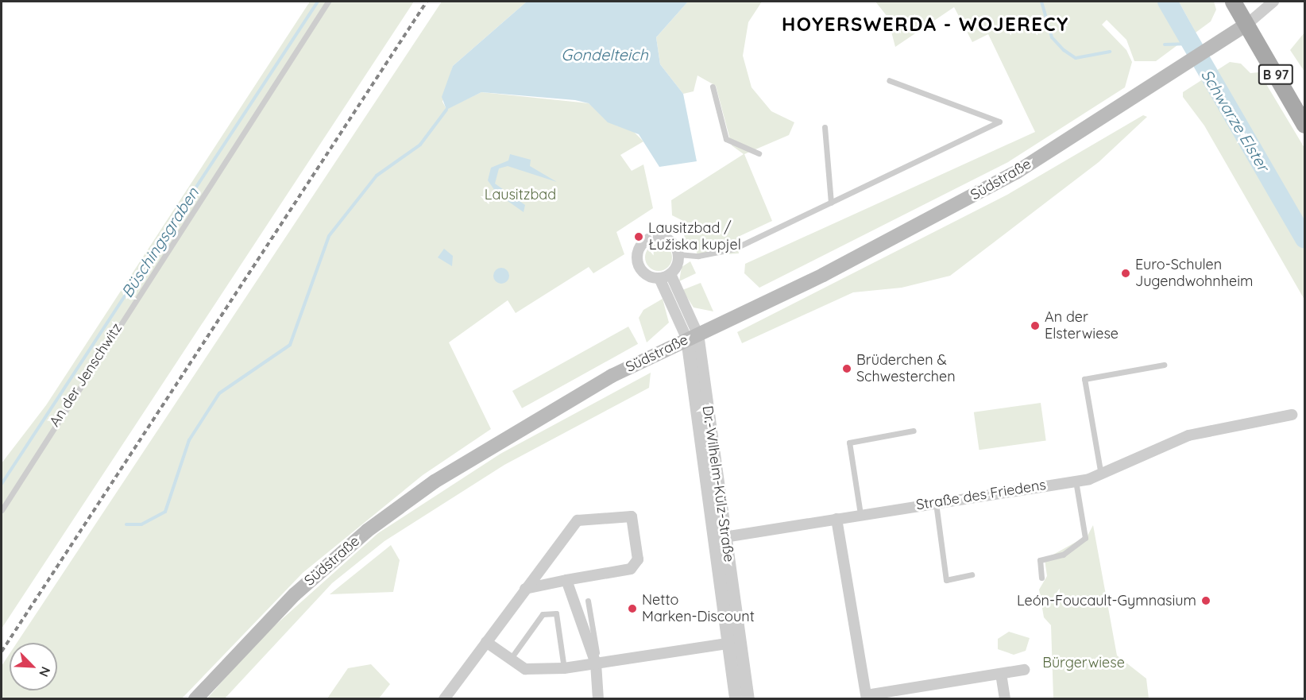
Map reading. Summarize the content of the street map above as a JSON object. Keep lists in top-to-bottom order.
{
  "streets": {
    "main road": ["B 97", "Südstraße"],
    "street": ["Dr.-Wilhelm-Külz-Straße", "Straße des Friedens"],
    "lane": ["An der Jenschwitz"]
  },
  "crossings": [
    ["B 97", "Südstraße"],
    ["Südstraße", "Dr.-Wilhelm-Külz-Straße"],
    ["Dr.-Wilhelm-Külz-Straße", "Straße des Friedens"]
  ],
  "districts": ["HOYERSWERDA - WOJERECY"],
  "water": ["Gondelteich", "Schwarze Elster", "Büschingsgraben"],
  "parks": ["Lausitzbad", "Bürgerwiese"],
  "places": [
    "Lausitzbad / Łužiska kupjel",
    "Euro-Schulen Jugendwohnheim",
    "An der Elsterwiese",
    "Brüderchen & Schwesterchen",
    "León-Foucault-Gymnasium",
    "Netto Marken-Discount"
  ],
  "north": "bottom right"
}
